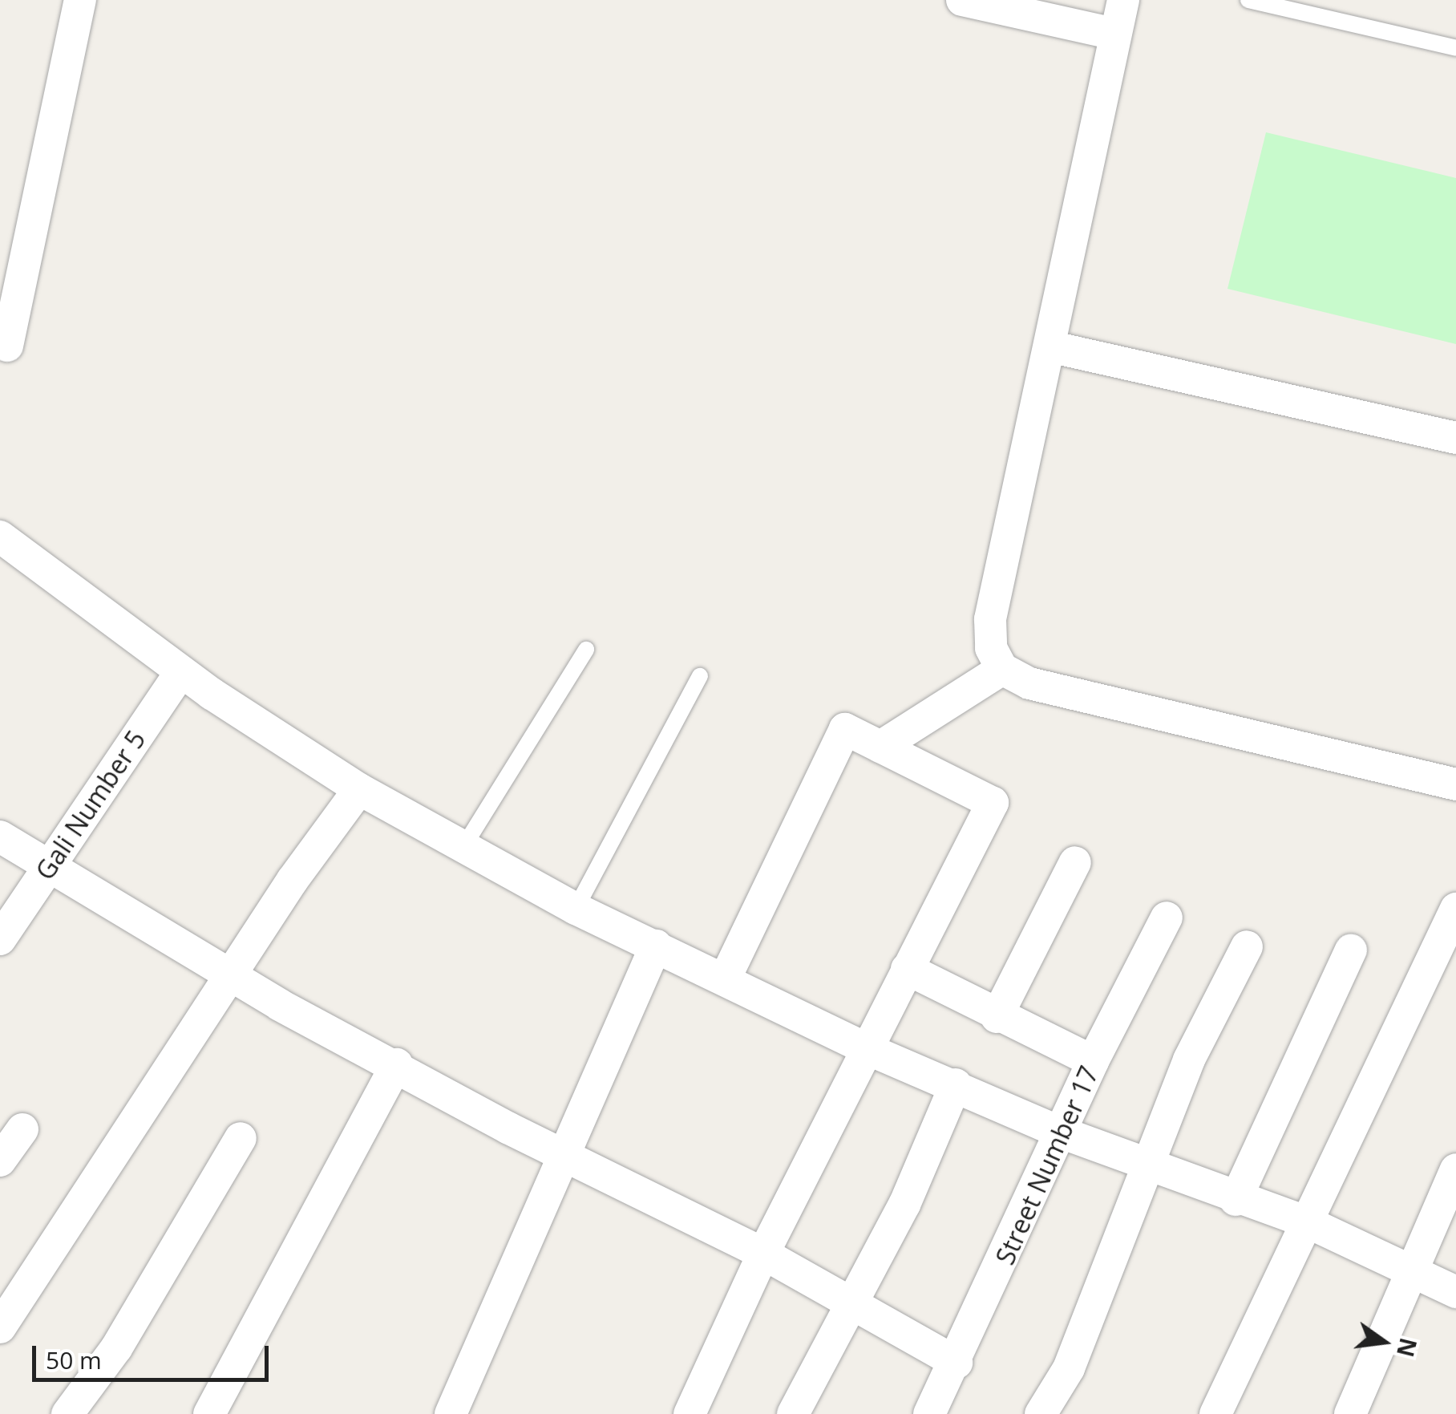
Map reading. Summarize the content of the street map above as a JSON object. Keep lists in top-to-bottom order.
{
  "streets": {
    "street": ["Gali Number 5", "Street Number 17"]
  },
  "scale_bar": "50 m",
  "north": "right"
}
